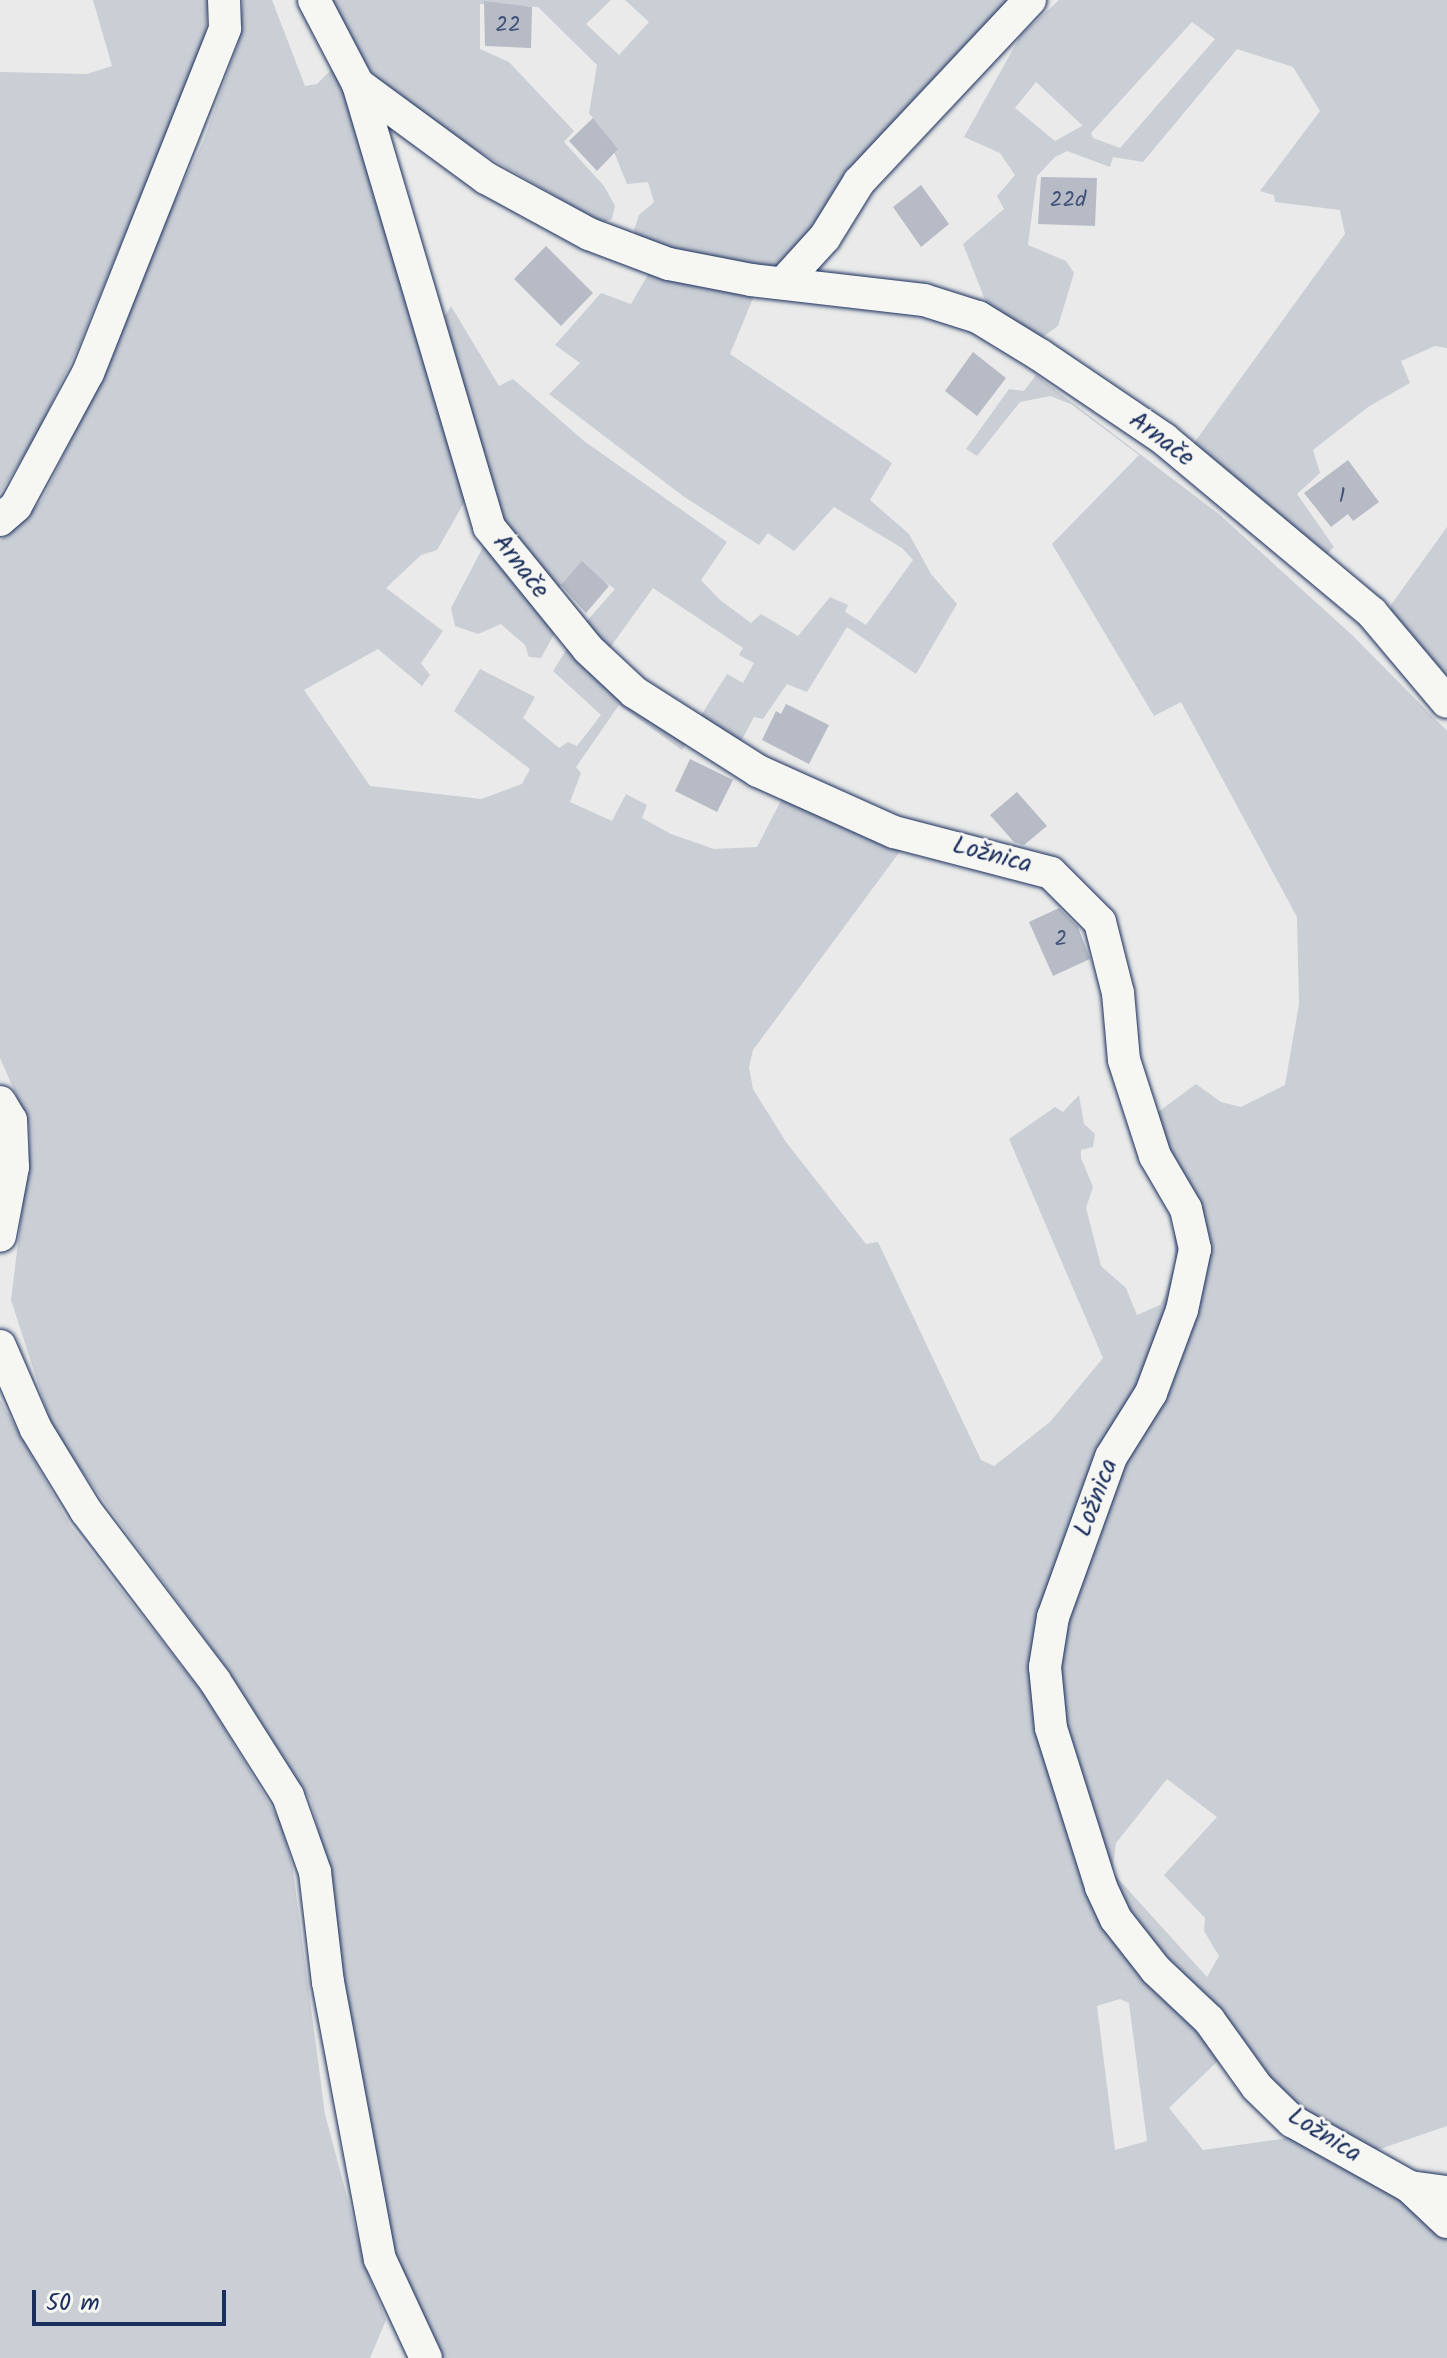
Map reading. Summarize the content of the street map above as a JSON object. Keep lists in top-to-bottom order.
{
  "streets": {
    "street": ["Arnače", "Ložnica"]
  },
  "crossings": [
    ["Arnače", "Ložnica"]
  ],
  "house_numbers": [
    "22",
    "22d",
    "1",
    "2"
  ],
  "scale_bar": "50 m"
}
